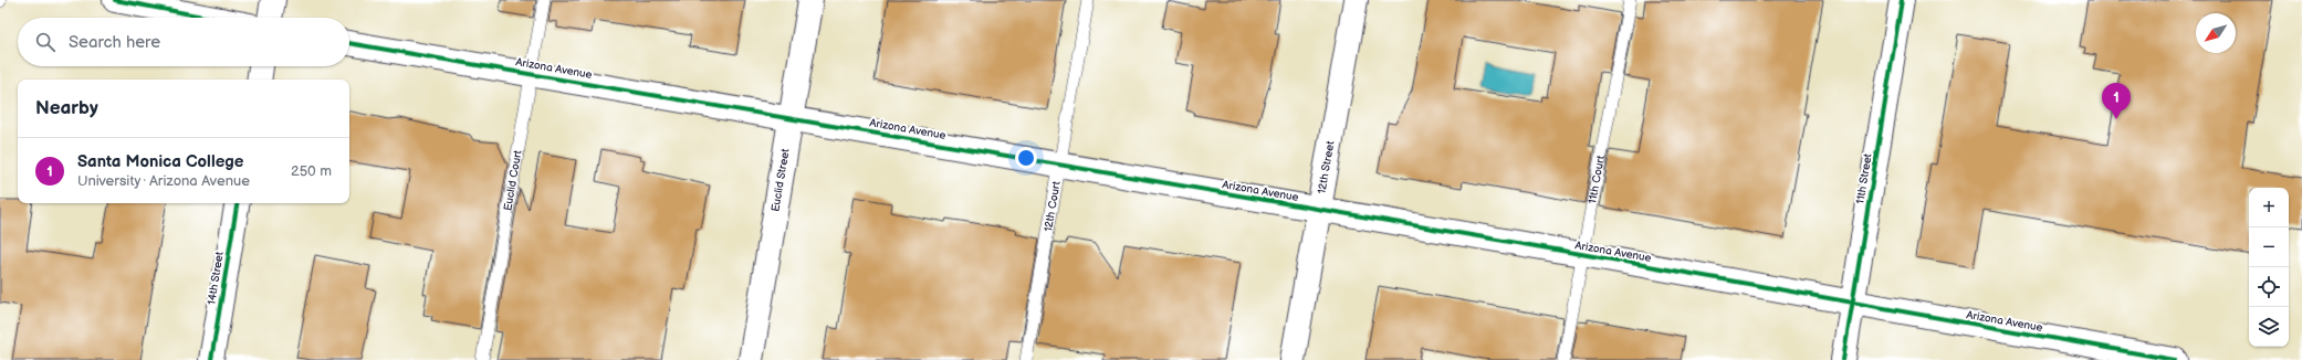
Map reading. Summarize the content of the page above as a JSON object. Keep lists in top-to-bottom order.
{
  "streets": {
    "street": [
      "Arizona Avenue",
      "12th Street",
      "11th Street",
      "Euclid Street",
      "14th Street"
    ],
    "lane": ["Euclid Court", "11th Court", "12th Court"]
  },
  "crossings": [
    ["Arizona Avenue", "12th Street"],
    ["Arizona Avenue", "11th Street"],
    ["Arizona Avenue", "Euclid Court"],
    ["Arizona Avenue", "Euclid Street"],
    ["Arizona Avenue", "11th Court"],
    ["Arizona Avenue", "12th Court"]
  ],
  "north": "bottom left",
  "page": {
    "search": "Search here",
    "heading": "Nearby",
    "pins": "1",
    "list": [
      {
        "mark": "1",
        "name": "Santa Monica College",
        "note": "University · Arizona Avenue",
        "value": "250 m"
      }
    ],
    "map_buttons": ["+", "−"]
  }
}
